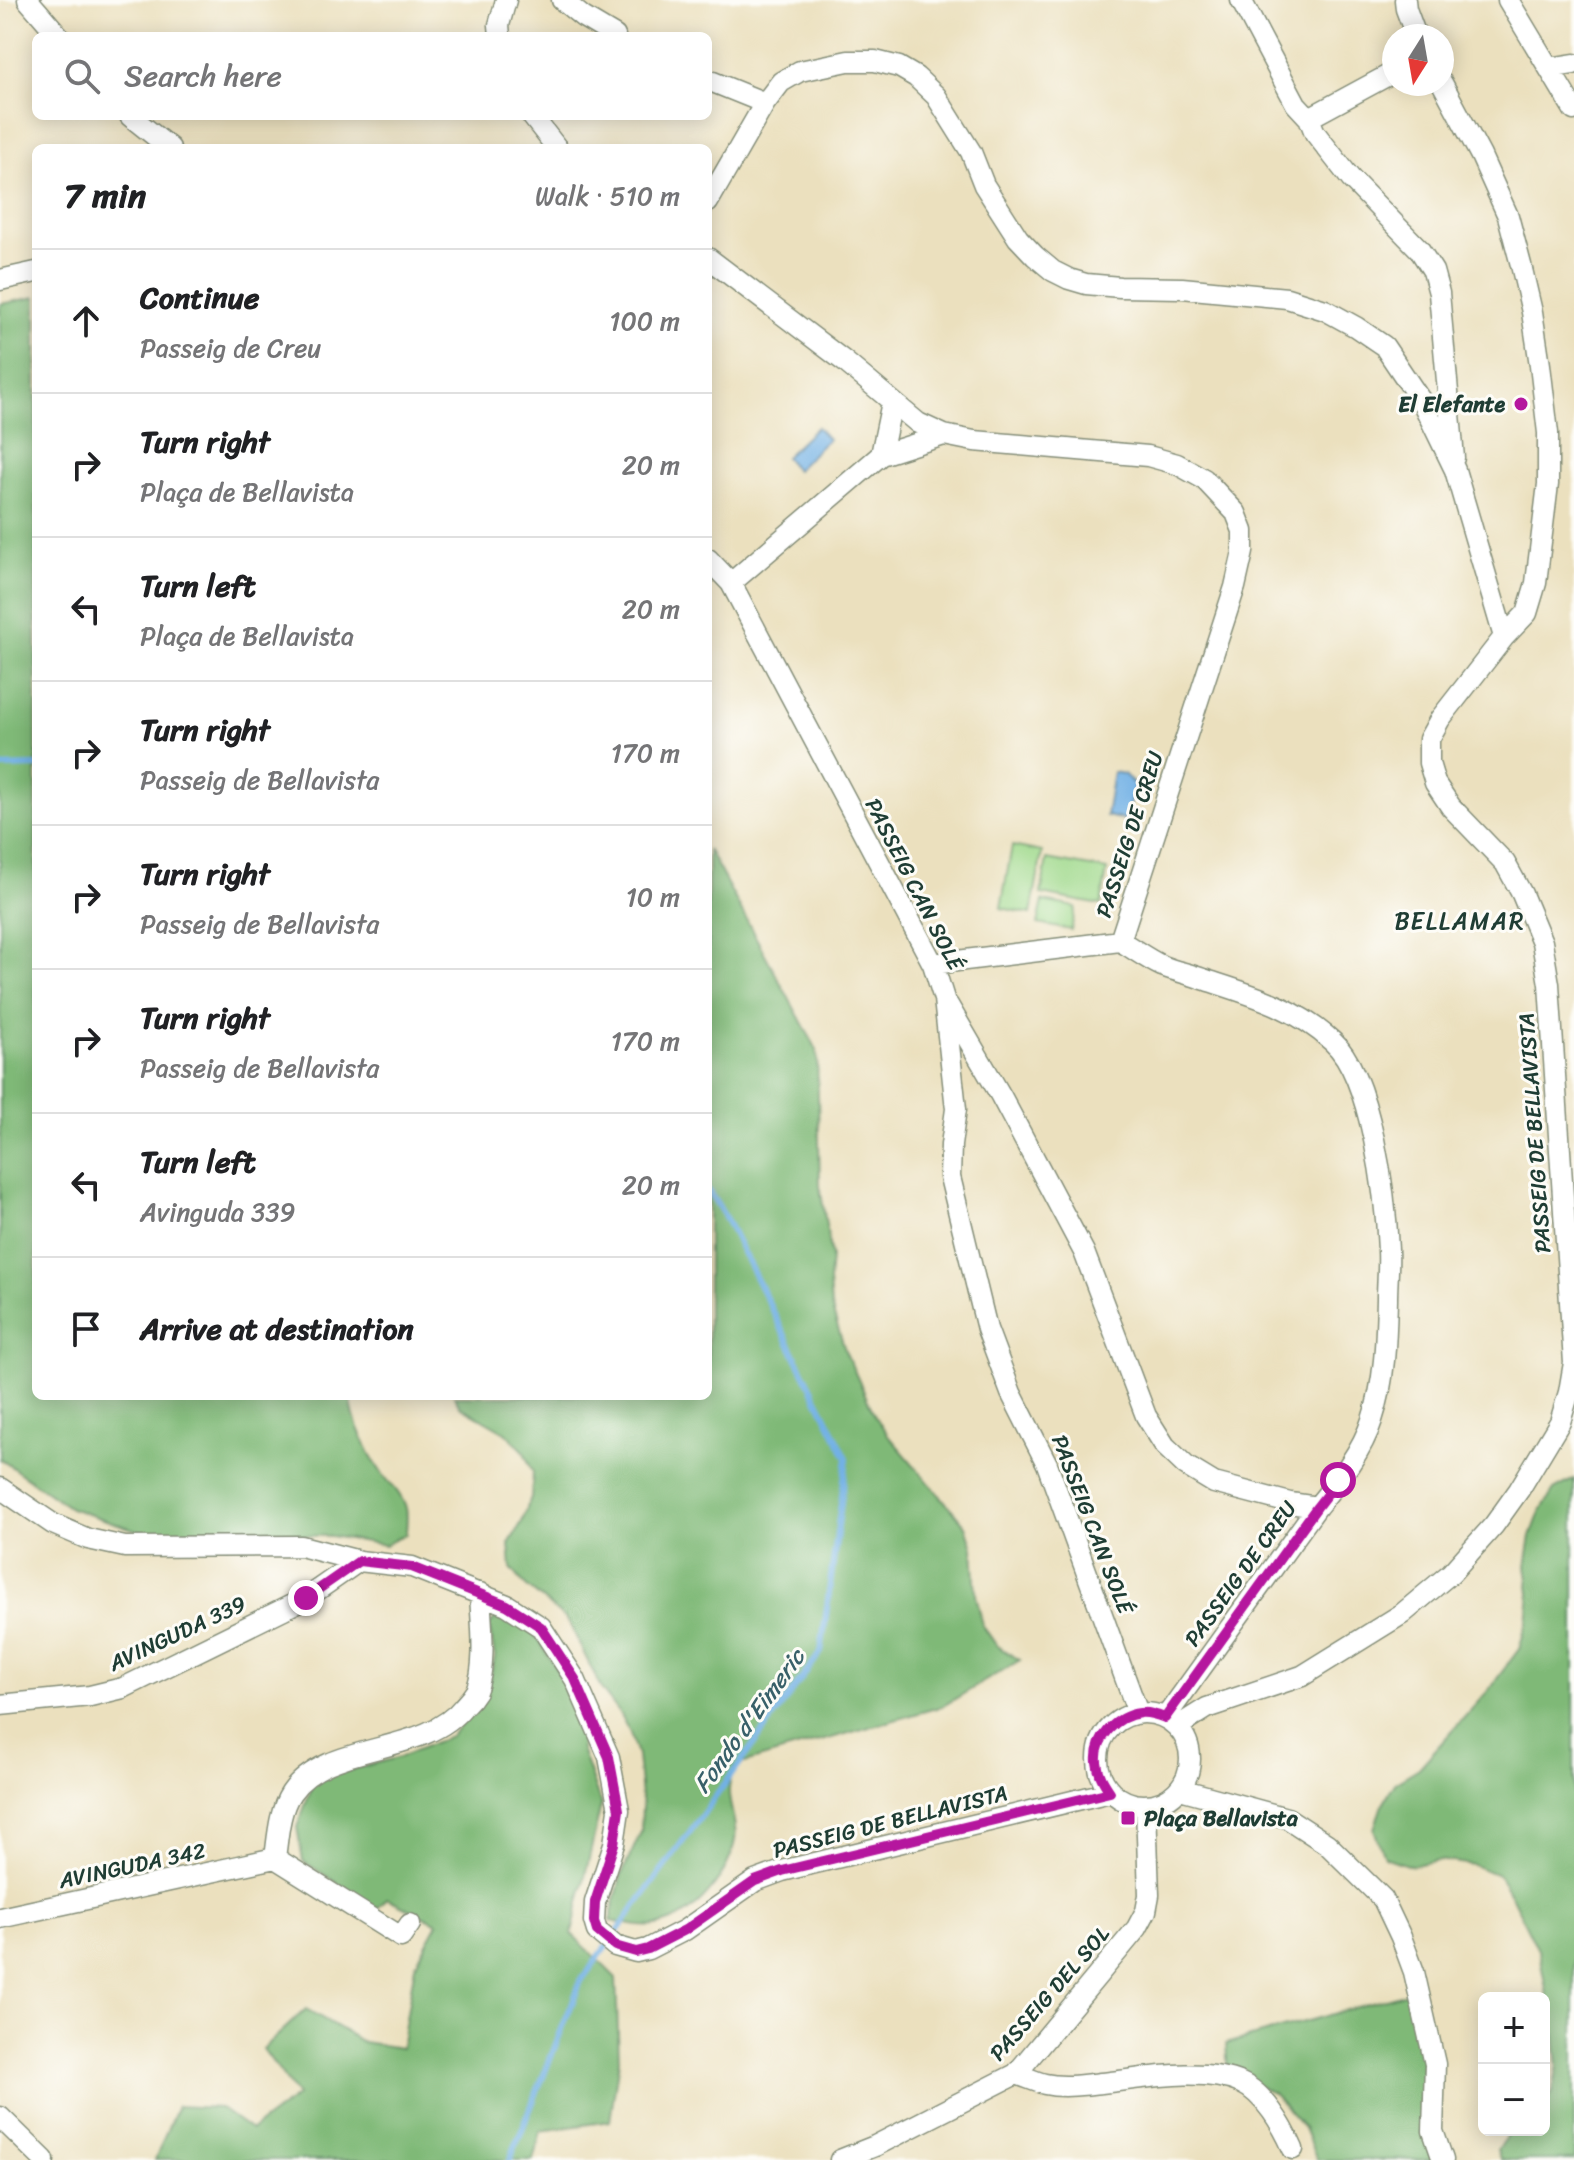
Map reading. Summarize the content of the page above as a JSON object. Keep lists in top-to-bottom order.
{
  "streets": {
    "street": [
      "PASSEIG DE CREU",
      "PASSEIG CAN SOLÉ",
      "PASSEIG DE BELLAVISTA",
      "AVINGUDA 339",
      "AVINGUDA 342",
      "PASSEIG DEL SOL"
    ]
  },
  "crossings": [
    ["PASSEIG DE CREU", "PASSEIG CAN SOLÉ"],
    ["PASSEIG DE CREU", "PASSEIG DE BELLAVISTA"],
    ["PASSEIG DE CREU", "PASSEIG DEL SOL"],
    ["PASSEIG CAN SOLÉ", "PASSEIG DE BELLAVISTA"],
    ["PASSEIG CAN SOLÉ", "PASSEIG DEL SOL"],
    ["PASSEIG DE BELLAVISTA", "AVINGUDA 339"],
    ["PASSEIG DE BELLAVISTA", "PASSEIG DEL SOL"]
  ],
  "districts": ["BELLAMAR"],
  "water": ["Fondo d'Eimeric"],
  "places": {
    "other": ["El Elefante"],
    "transit": ["Plaça Bellavista"]
  },
  "north": "bottom",
  "page": {
    "search": "Search here",
    "heading": ["7 min", "Walk · 510 m"],
    "list": [
      ["Continue", "Passeig de Creu", "100 m"],
      ["Turn right", "Plaça de Bellavista", "20 m"],
      ["Turn left", "Plaça de Bellavista", "20 m"],
      ["Turn right", "Passeig de Bellavista", "170 m"],
      ["Turn right", "Passeig de Bellavista", "10 m"],
      ["Turn right", "Passeig de Bellavista", "170 m"],
      ["Turn left", "Avinguda 339", "20 m"],
      "Arrive at destination"
    ],
    "map_buttons": ["+", "−"]
  }
}
